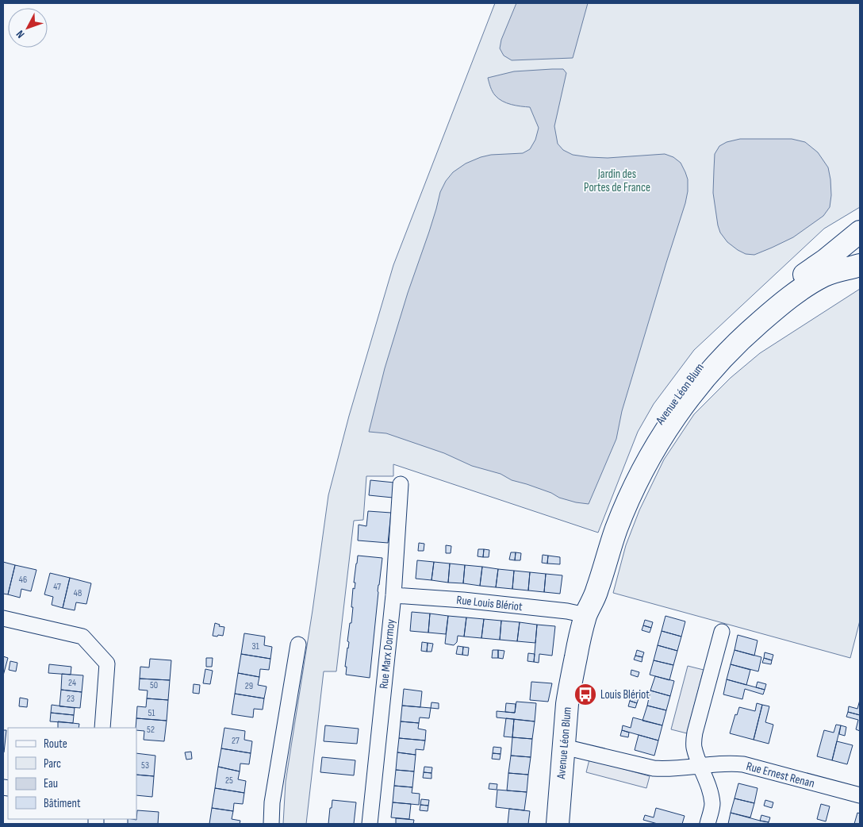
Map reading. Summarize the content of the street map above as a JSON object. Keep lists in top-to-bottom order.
{
  "streets": {
    "main road": ["Avenue Léon Blum"],
    "street": ["Rue Louis Blériot", "Rue Marx Dormoy", "Rue Ernest Renan"]
  },
  "crossings": [
    ["Avenue Léon Blum", "Rue Louis Blériot"],
    ["Avenue Léon Blum", "Rue Ernest Renan"],
    ["Rue Louis Blériot", "Rue Marx Dormoy"]
  ],
  "parks": ["Jardin des Portes de France"],
  "places": {
    "bus stop": ["Louis Blériot"]
  },
  "house_numbers": [
    "46",
    "47",
    "48",
    "31",
    "24",
    "50",
    "29",
    "23",
    "51",
    "52",
    "27",
    "53",
    "25"
  ],
  "legend": [
    "Route",
    "Parc",
    "Eau",
    "Bâtiment"
  ],
  "north": "bottom left"
}
